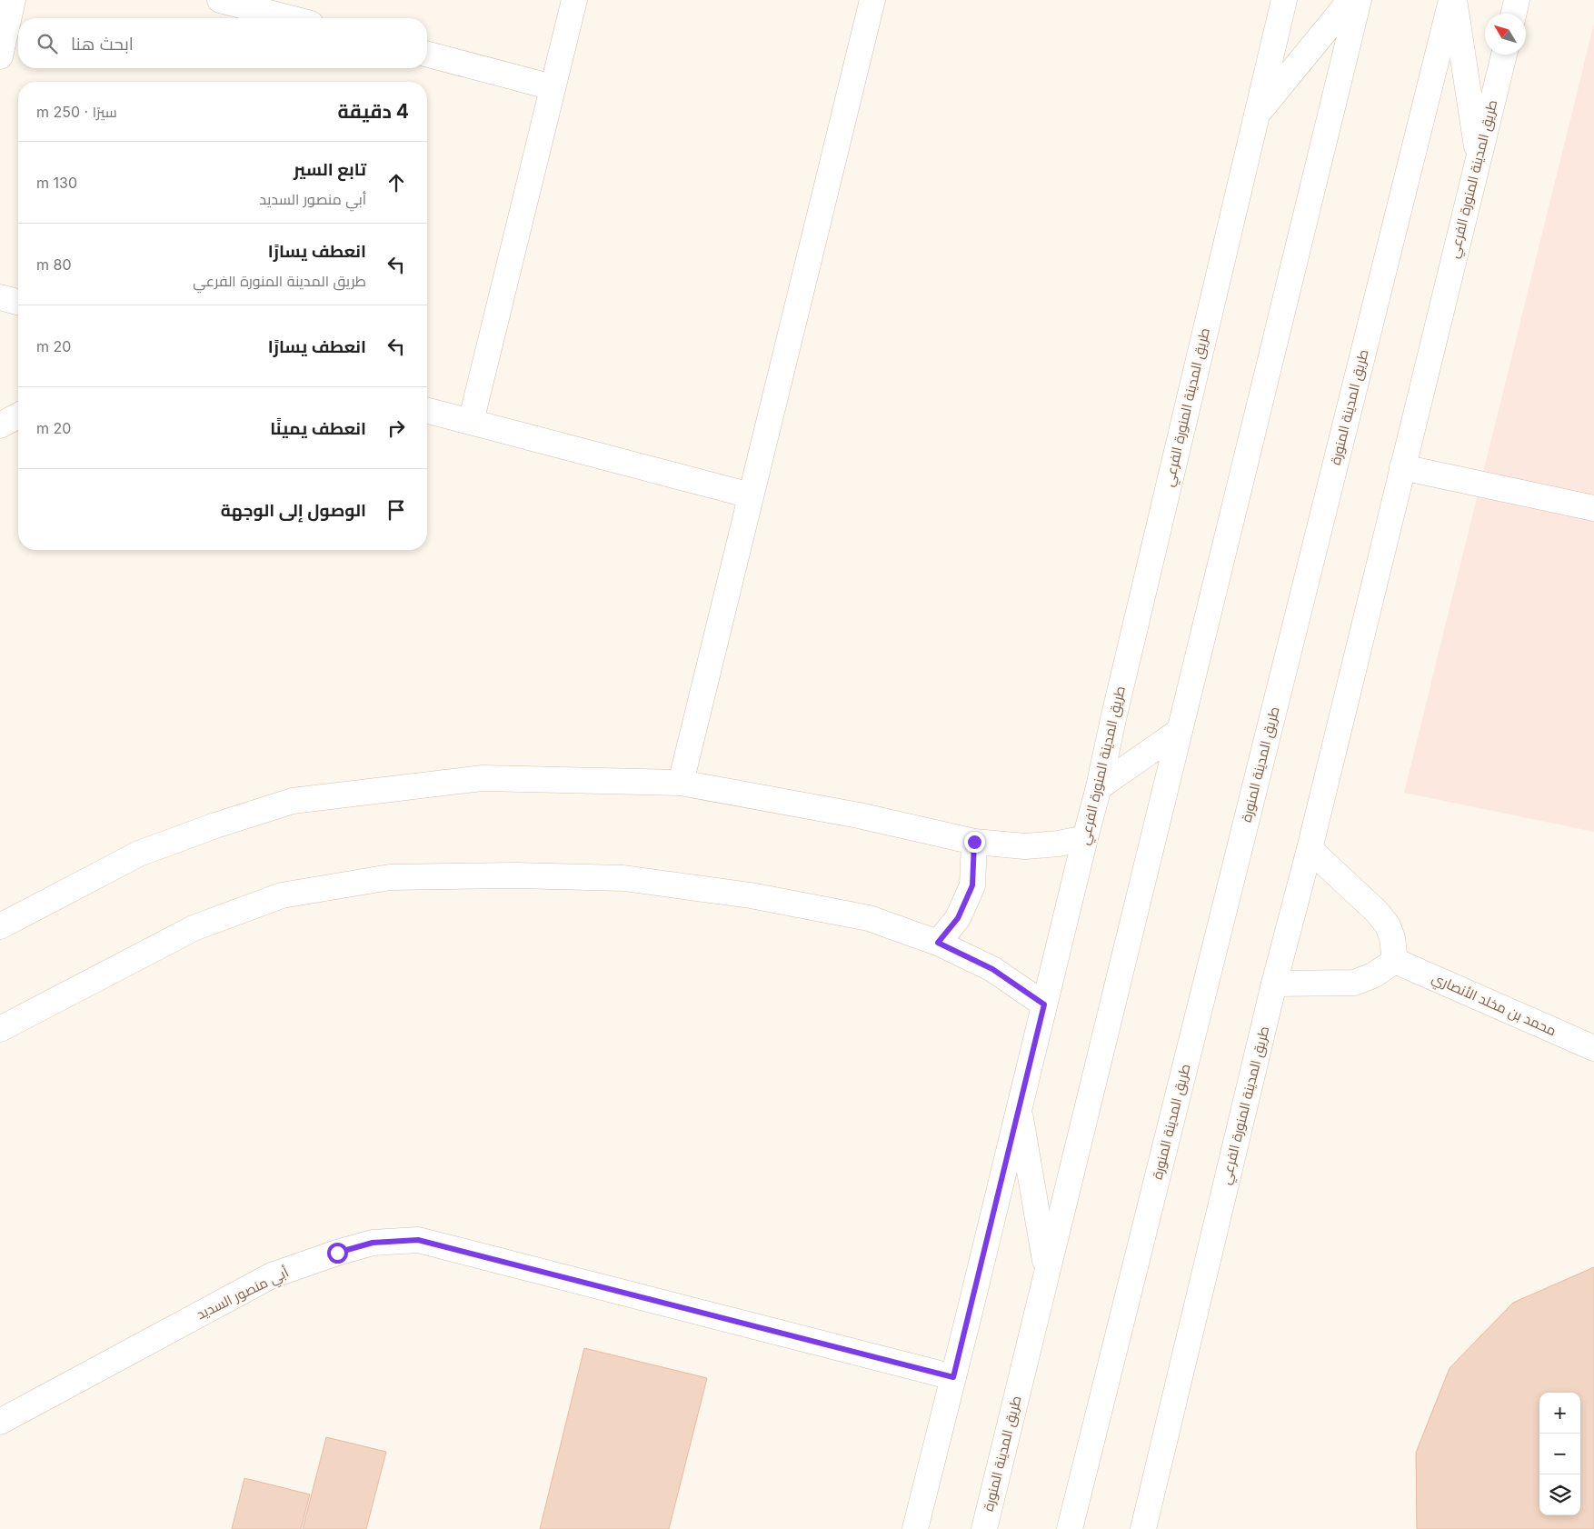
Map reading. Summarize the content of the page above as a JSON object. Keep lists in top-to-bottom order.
{
  "streets": {
    "street": [
      "طريق المدينة المنورة الفرعي",
      "طريق المدينة المنورة",
      "محمد بن مخلد الأنصاري",
      "أبي منصور السديد"
    ]
  },
  "crossings": [
    ["طريق المدينة المنورة الفرعي", "أبي منصور السديد"]
  ],
  "north": "top left",
  "page": {
    "search": "ابحث هنا",
    "heading": ["4 دقيقة", "سيرًا · 250 m"],
    "list": [
      ["تابع السير", "أبي منصور السديد", "130 m"],
      ["انعطف يسارًا", "طريق المدينة المنورة الفرعي", "80 m"],
      ["انعطف يسارًا", "20 m"],
      ["انعطف يمينًا", "20 m"],
      "الوصول إلى الوجهة"
    ],
    "map_buttons": ["+", "−"]
  }
}
